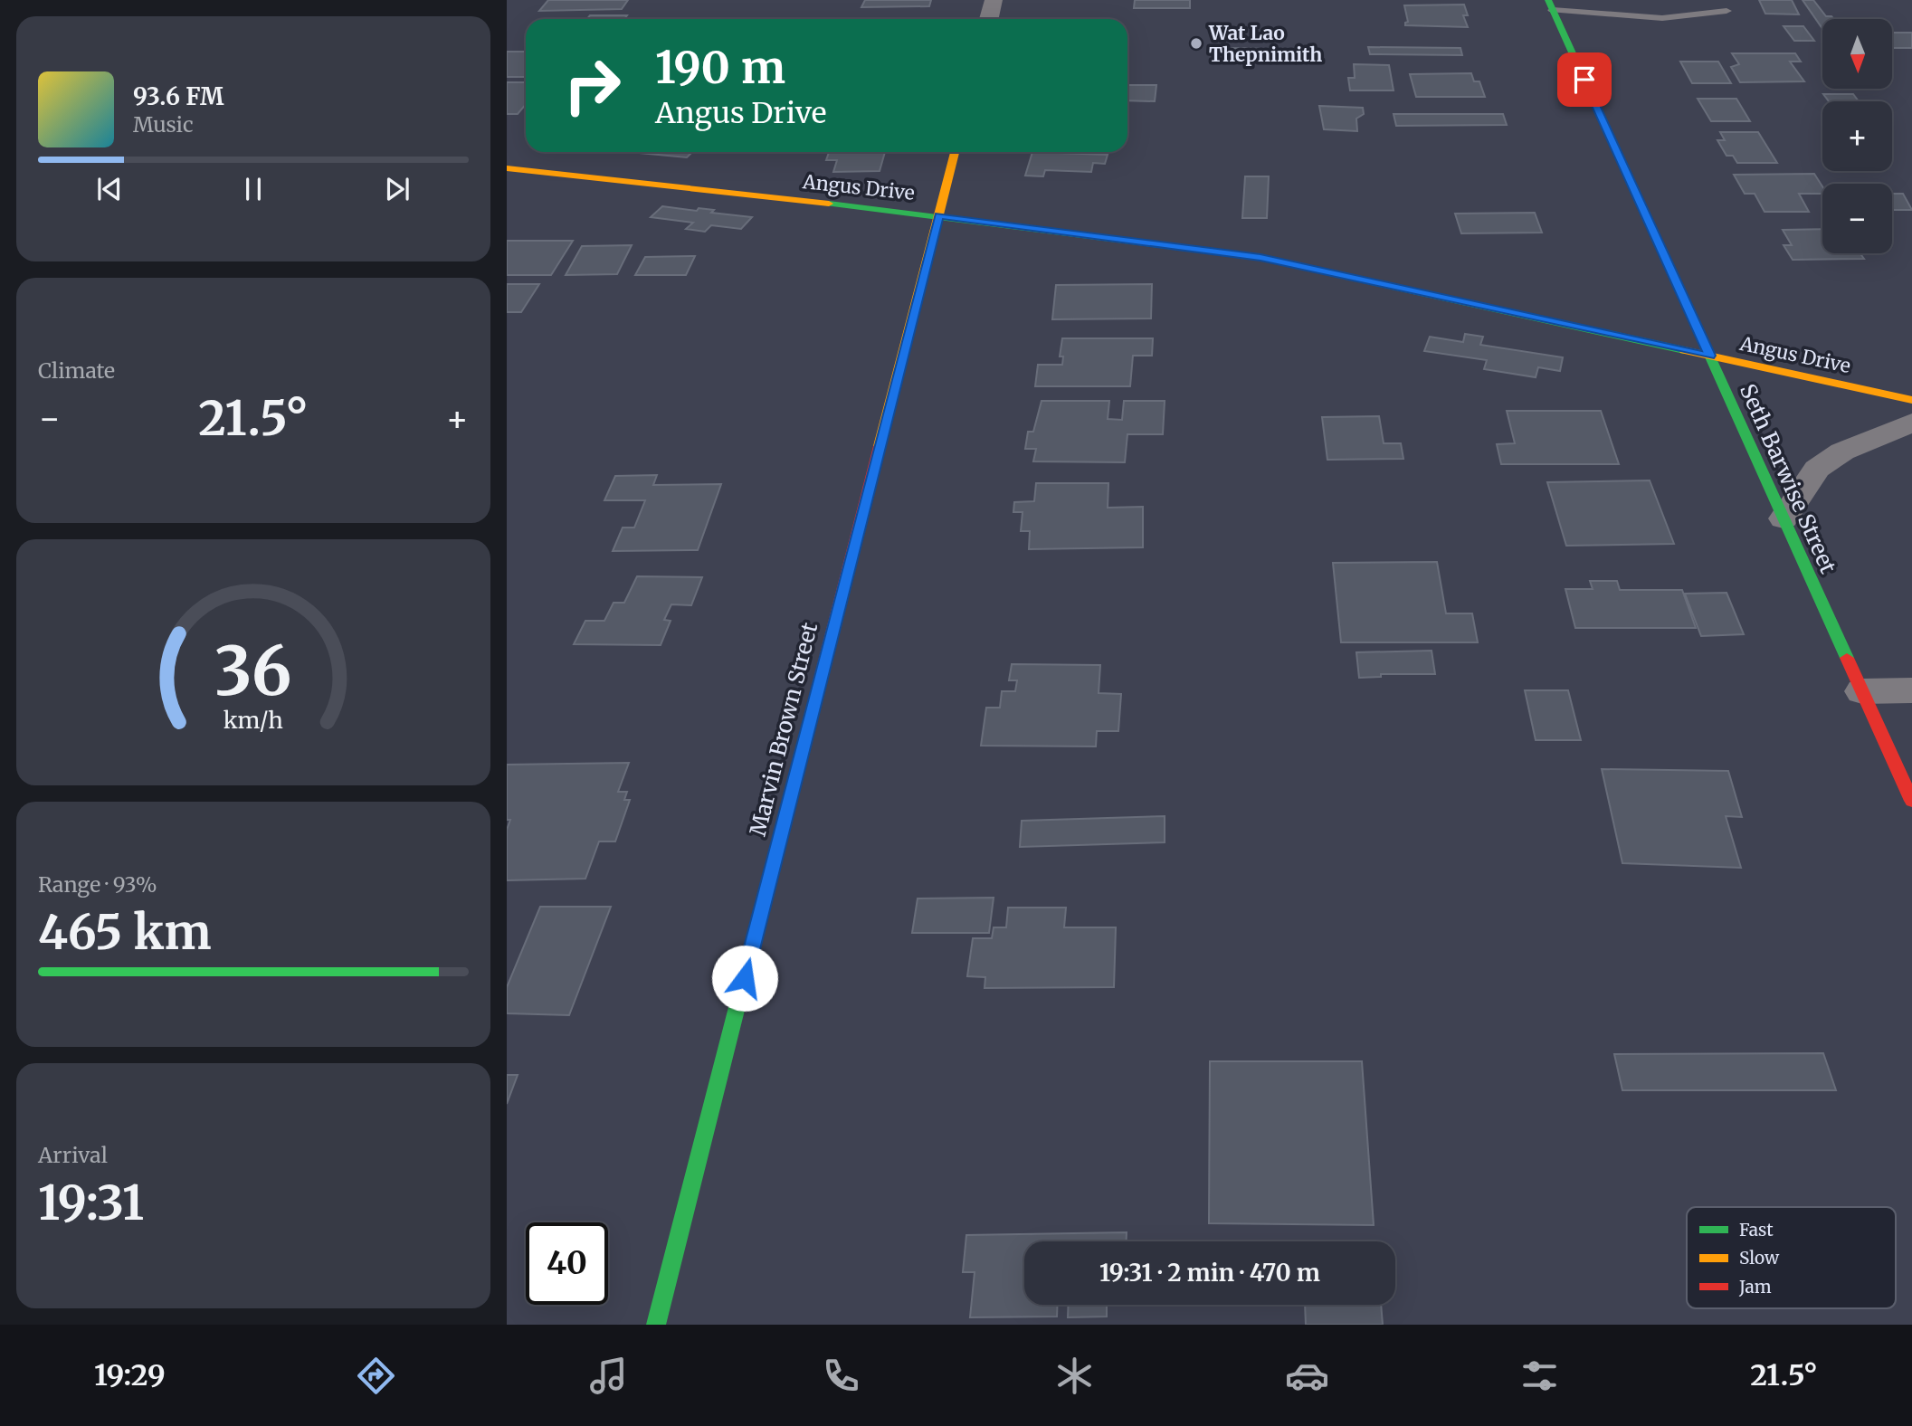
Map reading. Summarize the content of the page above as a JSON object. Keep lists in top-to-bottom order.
{
  "streets": {
    "street": ["Angus Drive", "Seth Barwise Street", "Marvin Brown Street"]
  },
  "crossings": [
    ["Angus Drive", "Seth Barwise Street"],
    ["Angus Drive", "Marvin Brown Street"]
  ],
  "places": ["Wat Lao Thepnimith"],
  "legend": ["Fast", "Slow", "Jam"],
  "north": "bottom",
  "page": {
    "map_buttons": ["+", "−"],
    "turn": ["190 m", "Angus Drive"],
    "song": ["93.6 FM", "Music"],
    "tile": [
      "Climate",
      ["Range · 93%", "465 km"],
      ["Arrival", "19:31"]
    ],
    "heat": ["−", "21.5°", "+"],
    "limit": "40",
    "trip": "19:31 · 2 min · 470 m",
    "tabs": ["19:29", "21.5°"],
    "gauge": ["36", "km/h"]
  }
}
